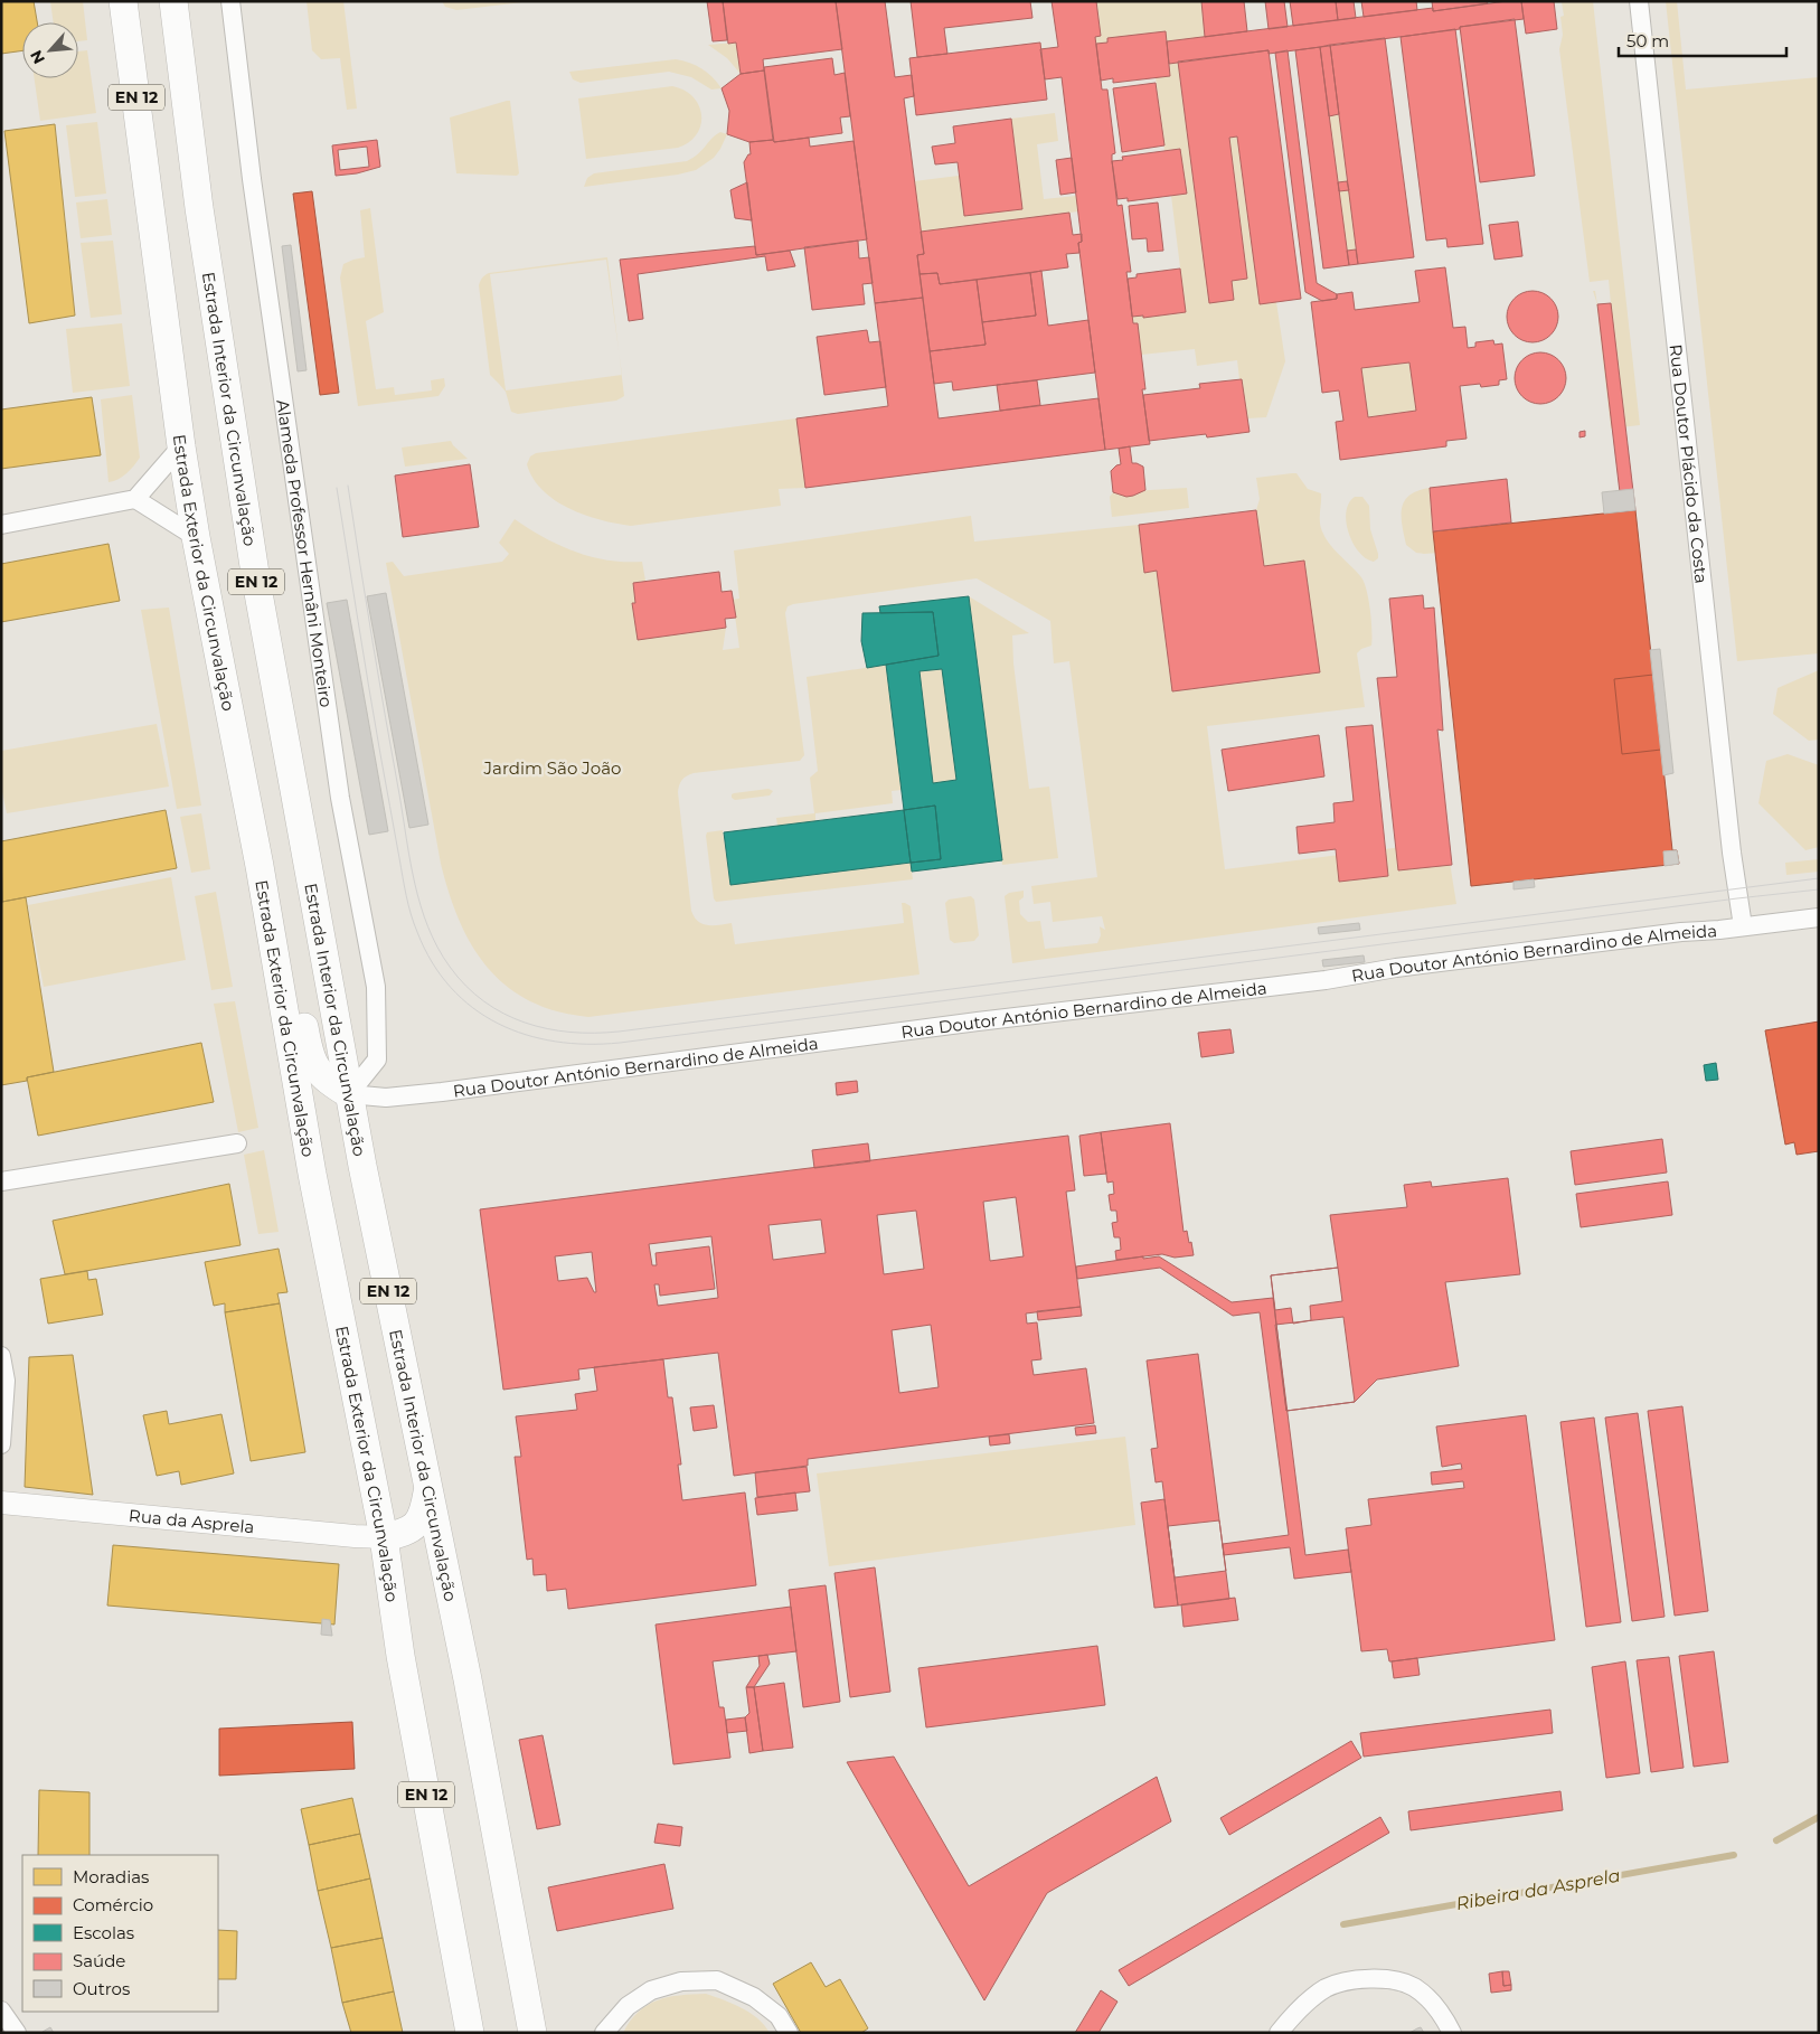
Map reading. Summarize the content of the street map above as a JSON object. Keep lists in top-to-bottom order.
{
  "streets": {
    "main road": ["EN 12", "Estrada Interior da Circunvalação", "Estrada Exterior da Circunvalação"],
    "street": [
      "Rua Doutor Plácido da Costa",
      "Alameda Professor Hernâni Monteiro",
      "Rua Doutor António Bernardino de Almeida",
      "Rua da Asprela"
    ]
  },
  "crossings": [
    ["Estrada Interior da Circunvalação", "Alameda Professor Hernâni Monteiro"],
    ["Estrada Interior da Circunvalação", "Rua Doutor António Bernardino de Almeida"],
    ["Rua Doutor Plácido da Costa", "Rua Doutor António Bernardino de Almeida"],
    ["Alameda Professor Hernâni Monteiro", "Rua Doutor António Bernardino de Almeida"],
    ["Estrada Exterior da Circunvalação", "Rua da Asprela"]
  ],
  "water": ["Ribeira da Asprela"],
  "parks": ["Jardim São João"],
  "legend": [
    "Moradias",
    "Comércio",
    "Escolas",
    "Saúde",
    "Outros"
  ],
  "scale_bar": "50 m",
  "north": "bottom left"
}
